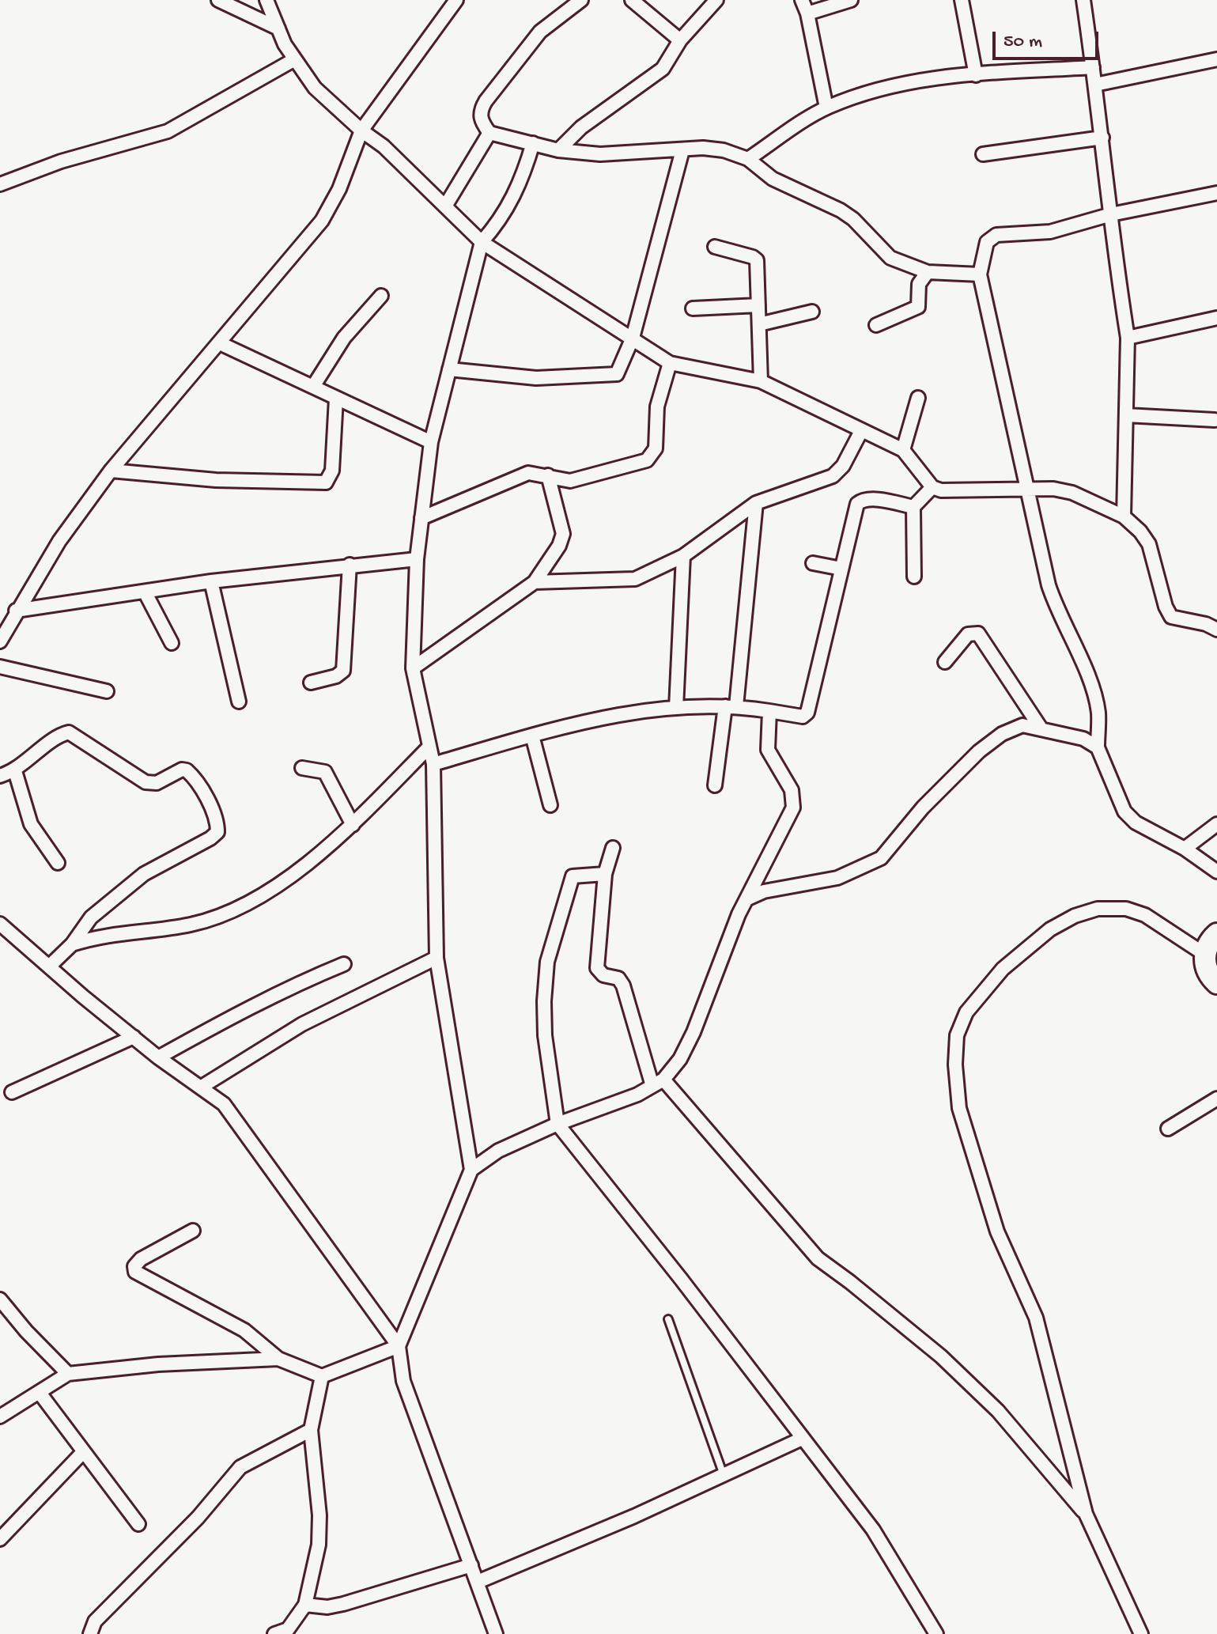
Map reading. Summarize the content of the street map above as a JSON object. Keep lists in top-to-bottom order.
{
  "scale_bar": "50 m"
}
